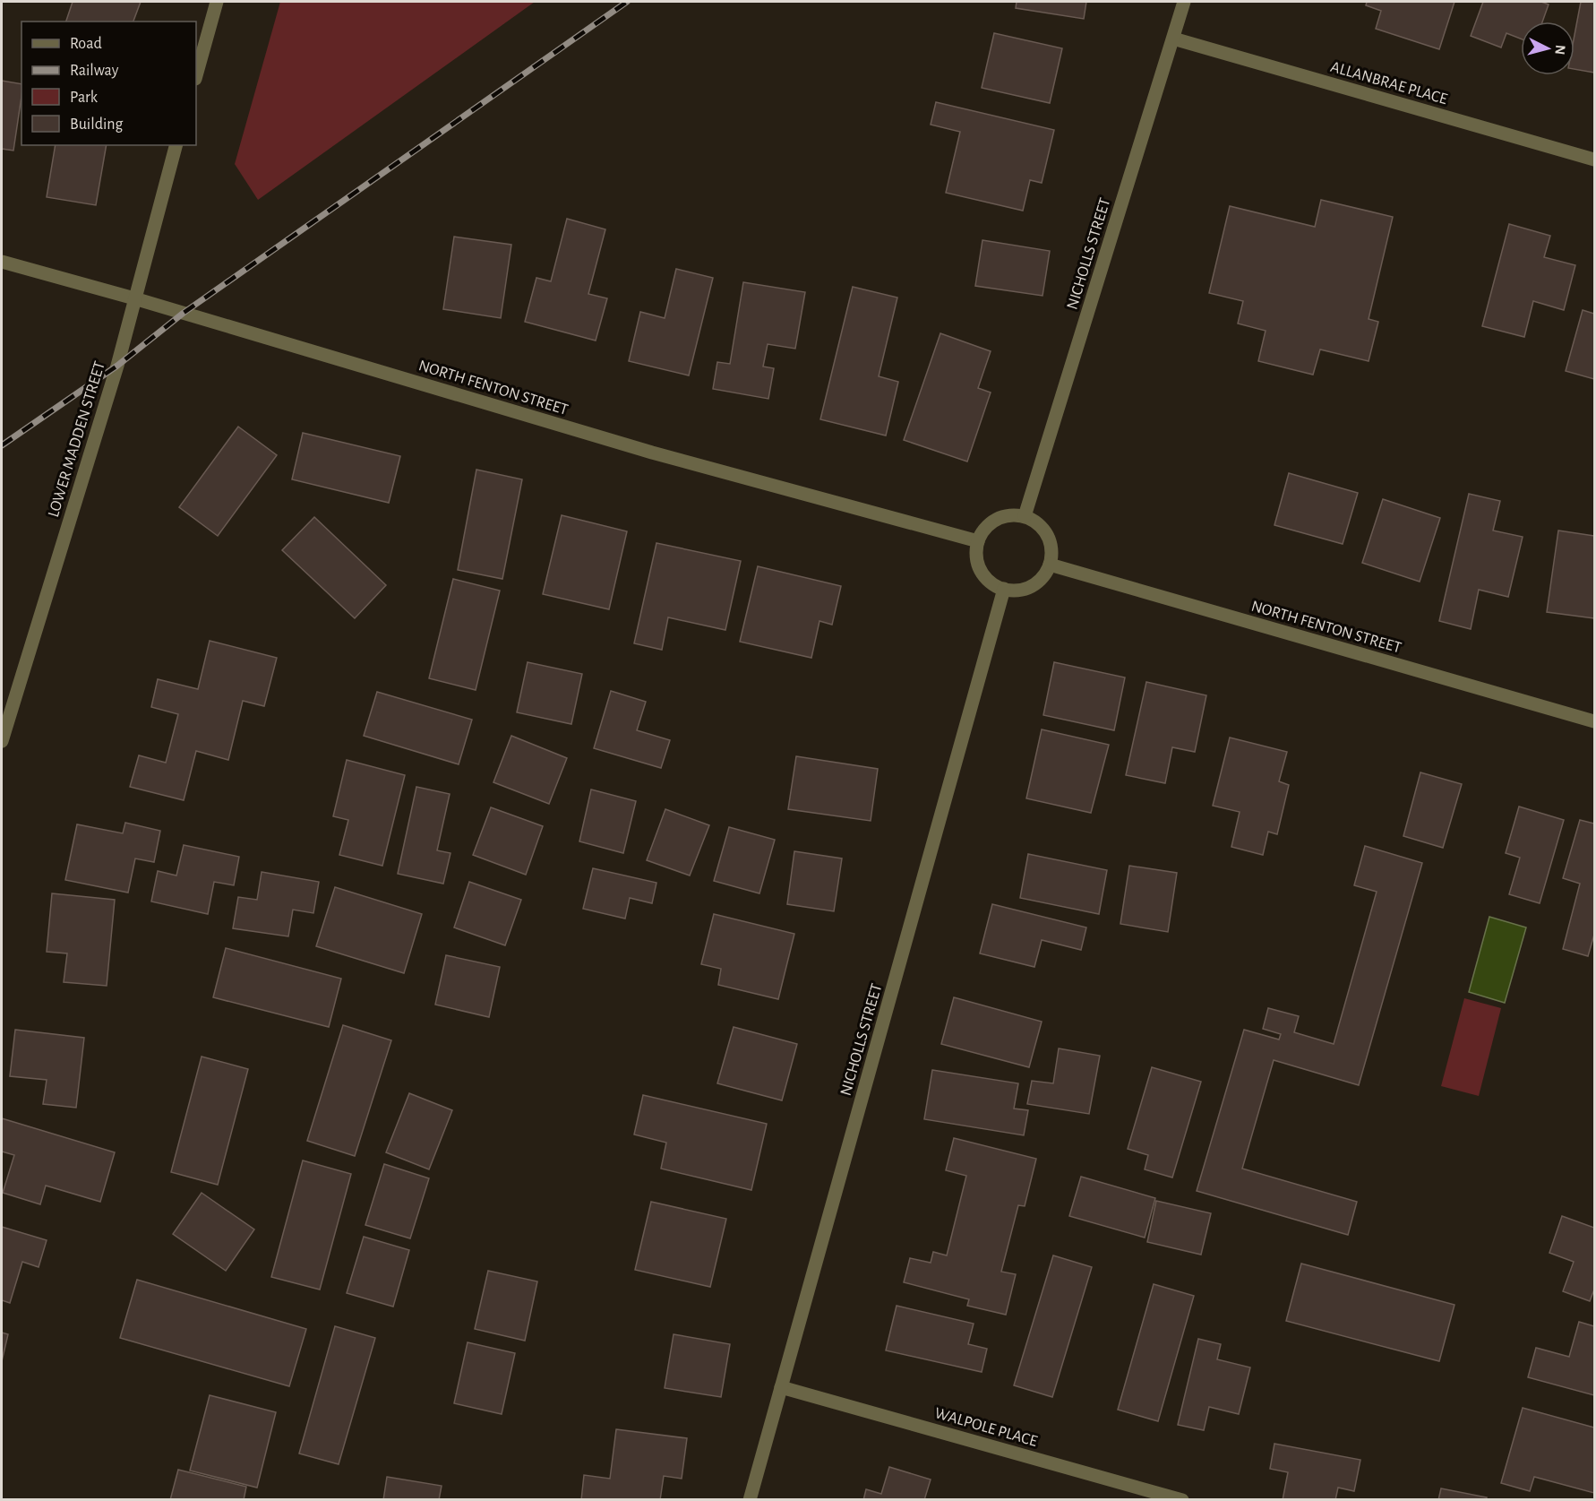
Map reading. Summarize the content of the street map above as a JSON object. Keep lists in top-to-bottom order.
{
  "streets": {
    "street": [
      "ALLANBRAE PLACE",
      "NICHOLLS STREET",
      "NORTH FENTON STREET",
      "LOWER MADDEN STREET",
      "WALPOLE PLACE"
    ]
  },
  "crossings": [
    ["ALLANBRAE PLACE", "NICHOLLS STREET"],
    ["NICHOLLS STREET", "NORTH FENTON STREET"],
    ["NICHOLLS STREET", "WALPOLE PLACE"],
    ["NORTH FENTON STREET", "LOWER MADDEN STREET"]
  ],
  "legend": [
    "Road",
    "Railway",
    "Park",
    "Building"
  ],
  "north": "right"
}
